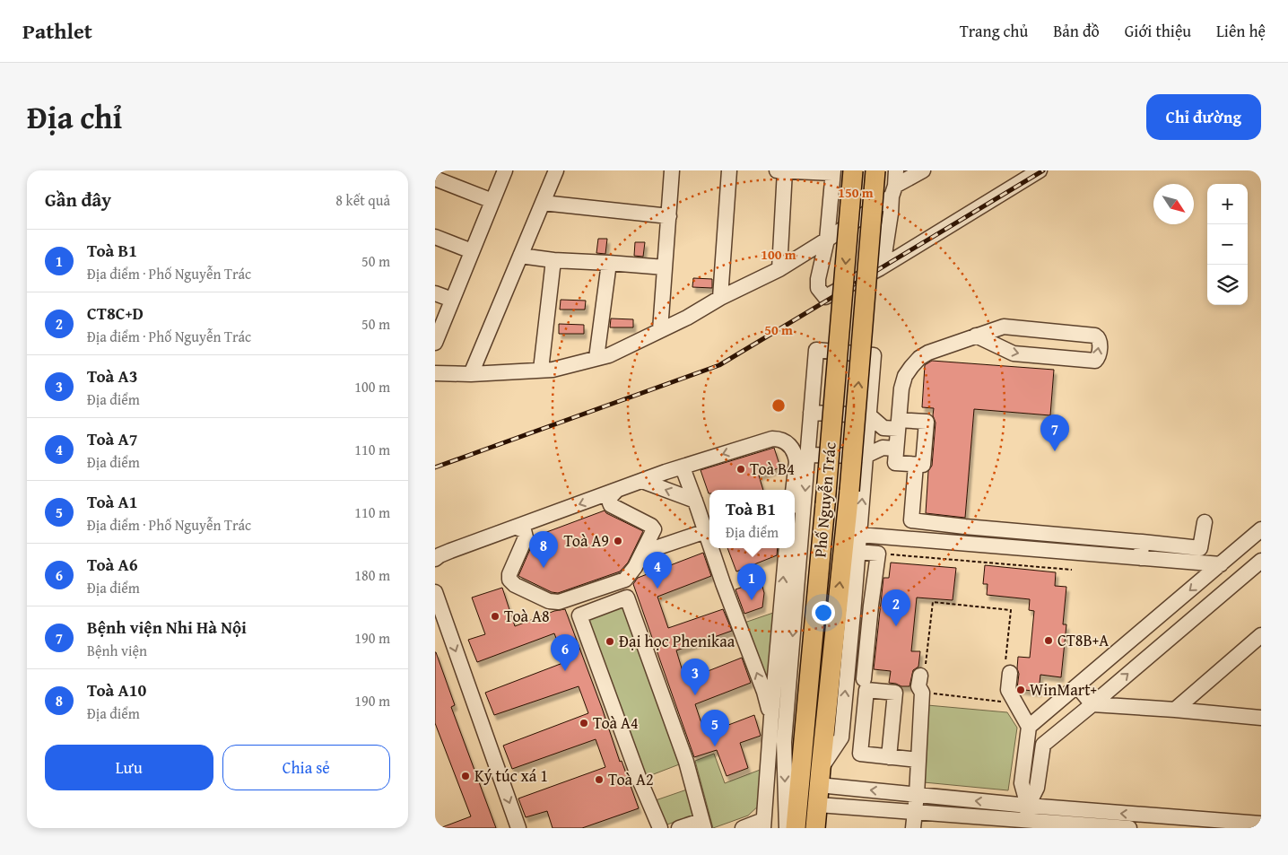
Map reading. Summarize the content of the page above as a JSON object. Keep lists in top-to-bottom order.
{
  "streets": {
    "main road": ["Phố Nguyễn Trác"]
  },
  "places": [
    "Toà B4",
    "Toà A9",
    "Toà A8",
    "CT8B+A",
    "Đại học Phenikaa",
    "WinMart+",
    "Toà A4",
    "Ký túc xá 1",
    "Toà A2"
  ],
  "north": "bottom right",
  "page": {
    "header": "Pathlet",
    "nav": [
      "Trang chủ",
      "Bản đồ",
      "Giới thiệu",
      "Liên hệ"
    ],
    "title": "Địa chỉ",
    "buttons": [
      "Chỉ đường",
      ["Lưu", "Chia sẻ"]
    ],
    "heading": ["Gần đây", "8 kết quả"],
    "map_buttons": ["+", "−"],
    "list": [
      {
        "mark": "1",
        "name": "Toà B1",
        "note": "Địa điểm · Phố Nguyễn Trác",
        "value": "50 m"
      },
      {
        "mark": "2",
        "name": "CT8C+D",
        "note": "Địa điểm · Phố Nguyễn Trác",
        "value": "50 m"
      },
      {
        "mark": "3",
        "name": "Toà A3",
        "note": "Địa điểm",
        "value": "100 m"
      },
      {
        "mark": "4",
        "name": "Toà A7",
        "note": "Địa điểm",
        "value": "110 m"
      },
      {
        "mark": "5",
        "name": "Toà A1",
        "note": "Địa điểm · Phố Nguyễn Trác",
        "value": "110 m"
      },
      {
        "mark": "6",
        "name": "Toà A6",
        "note": "Địa điểm",
        "value": "180 m"
      },
      {
        "mark": "7",
        "name": "Bệnh viện Nhi Hà Nội",
        "note": "Bệnh viện",
        "value": "190 m"
      },
      {
        "mark": "8",
        "name": "Toà A10",
        "note": "Địa điểm",
        "value": "190 m"
      }
    ],
    "pins": [
      "7",
      "8",
      "4",
      "1",
      "2",
      "6",
      "3",
      "5"
    ],
    "popup": ["Toà B1", "Địa điểm"]
  },
  "rings": ["150 m", "100 m", "50 m"]
}
